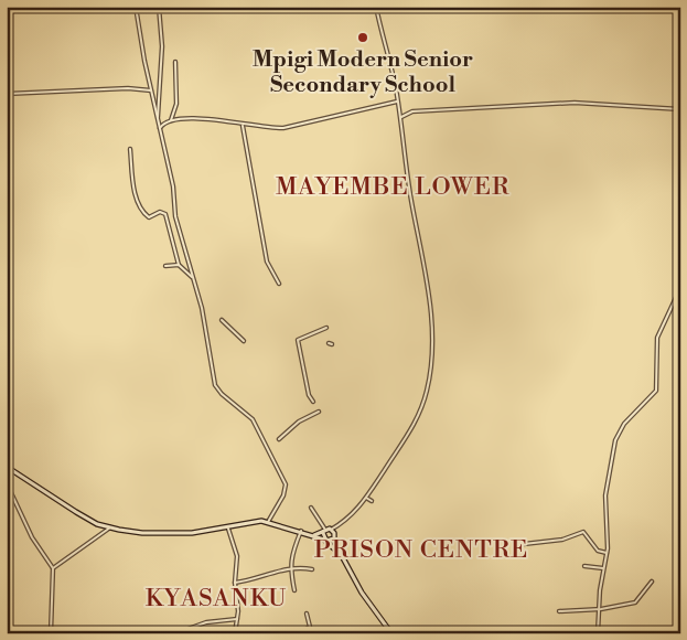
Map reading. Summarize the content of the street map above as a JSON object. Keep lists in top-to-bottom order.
{
  "districts": ["MAYEMBE LOWER", "PRISON CENTRE", "KYASANKU"],
  "places": ["Mpigi Modern Senior Secondary School"]
}
